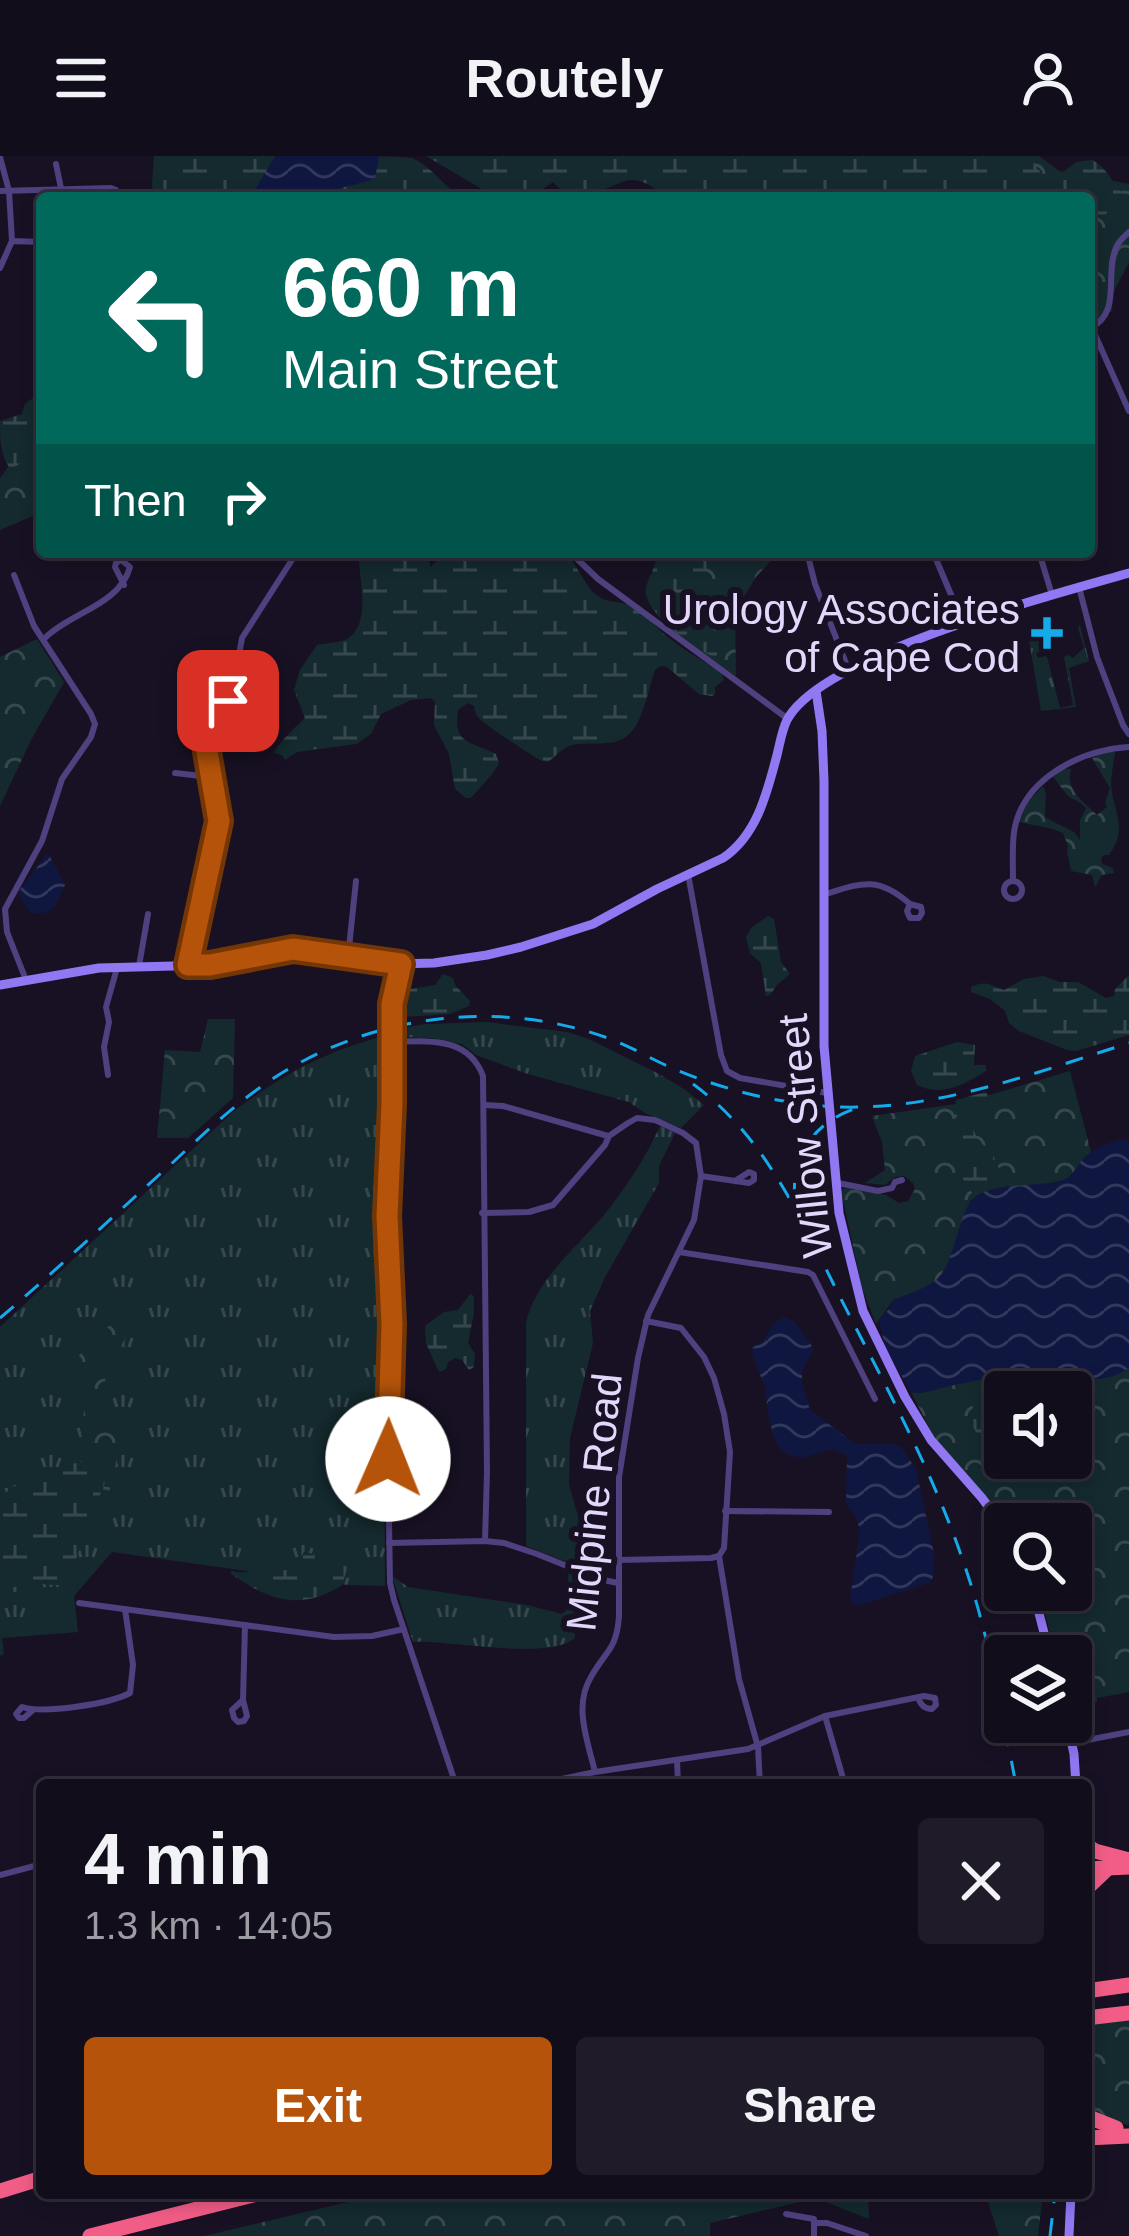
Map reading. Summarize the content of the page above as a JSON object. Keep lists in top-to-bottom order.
{
  "streets": {
    "main road": ["Willow Street"],
    "street": ["Midpine Road"]
  },
  "places": {
    "health": ["Urology Associates of Cape Cod"]
  },
  "page": {
    "header": "Routely",
    "turn": ["660 m", "Main Street"],
    "then": "Then",
    "heading": ["4 min", "1.3 km · 14:05"],
    "buttons": ["Exit", "Share"]
  }
}
